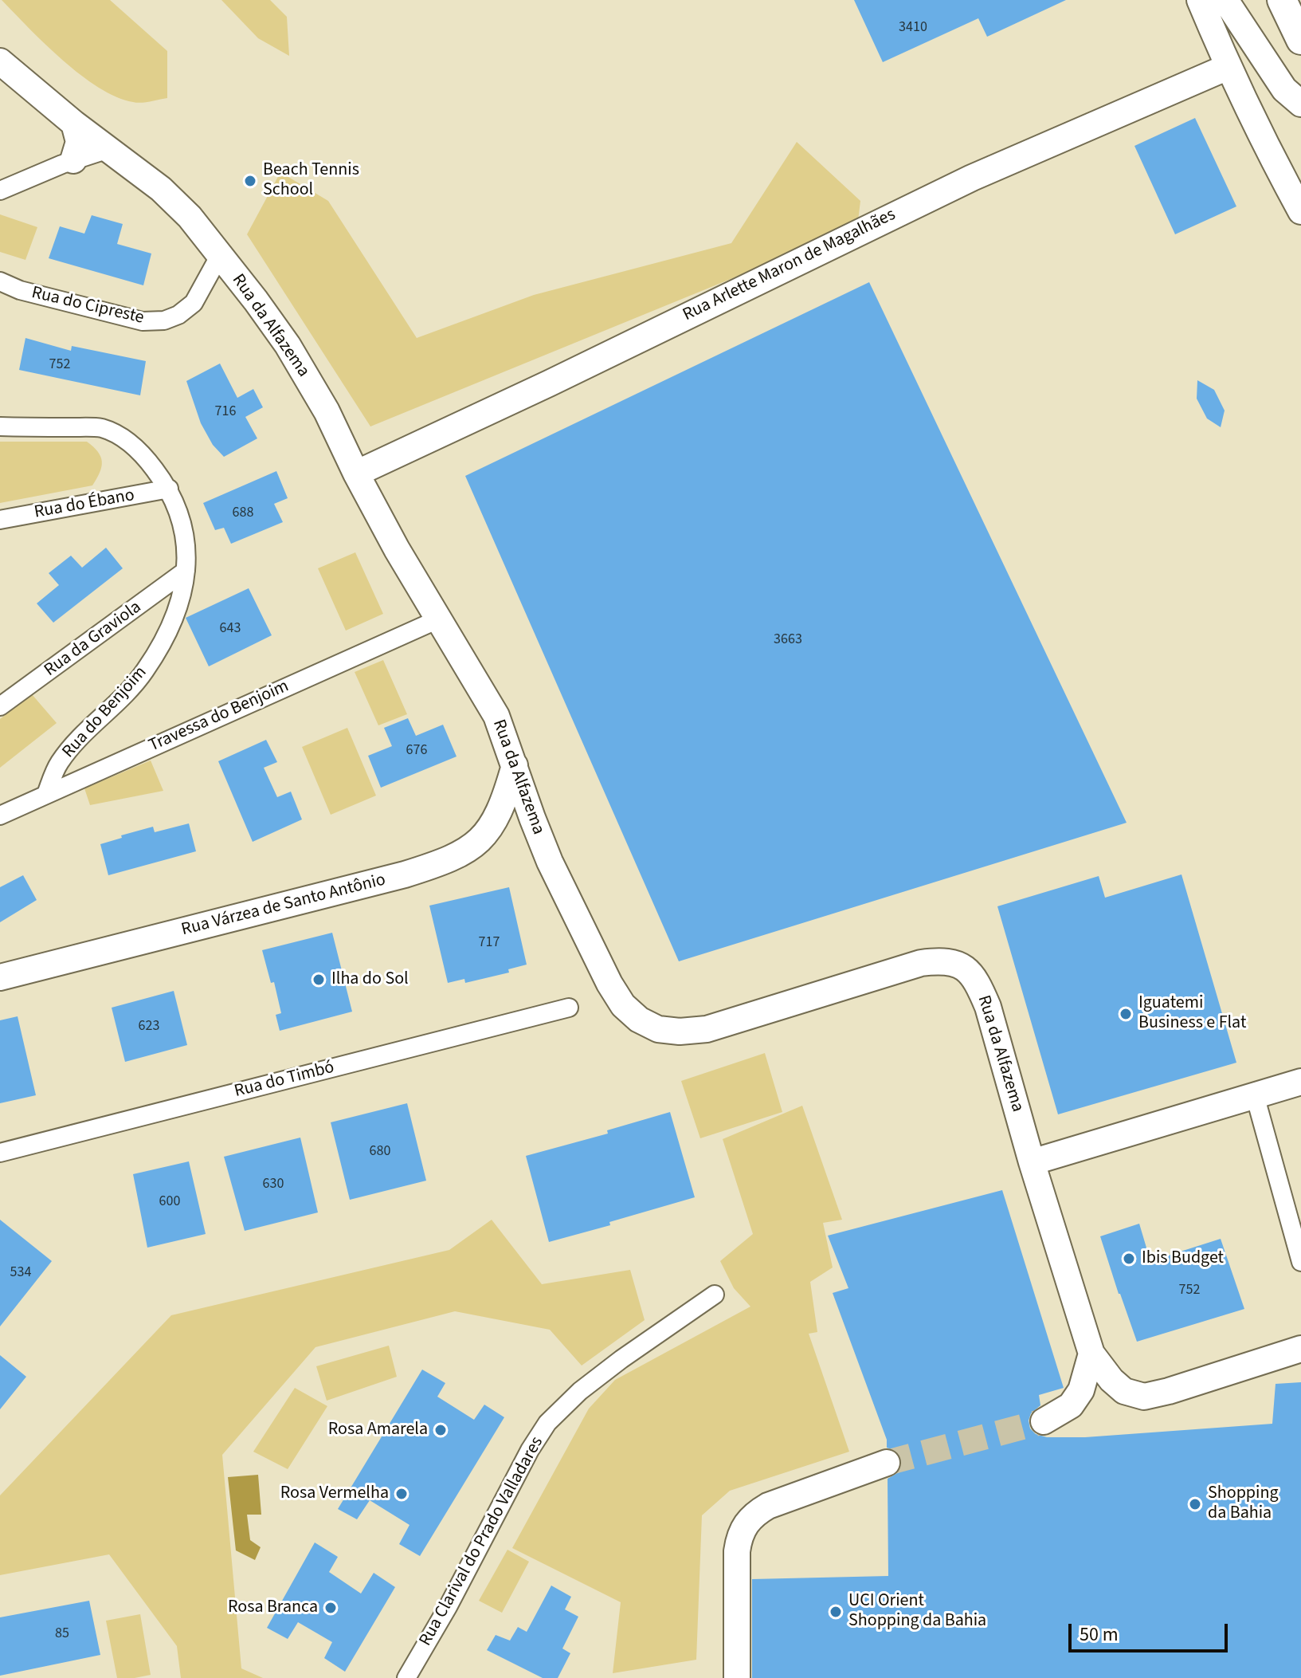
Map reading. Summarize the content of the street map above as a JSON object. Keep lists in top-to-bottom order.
{
  "streets": {
    "street": [
      "Rua Arlette Maron de Magalhães",
      "Rua do Cipreste",
      "Rua da Alfazema",
      "Rua do Ébano",
      "Rua da Graviola",
      "Rua do Benjoim",
      "Travessa do Benjoim",
      "Rua Várzea de Santo Antônio",
      "Rua do Timbó",
      "Rua Clarival do Prado Valladares"
    ]
  },
  "crossings": [
    ["Rua Arlette Maron de Magalhães", "Rua da Alfazema"],
    ["Rua do Cipreste", "Rua da Alfazema"],
    ["Rua da Alfazema", "Travessa do Benjoim"],
    ["Rua da Alfazema", "Rua Várzea de Santo Antônio"],
    ["Rua do Ébano", "Rua do Benjoim"],
    ["Rua da Graviola", "Rua do Benjoim"],
    ["Rua do Benjoim", "Travessa do Benjoim"]
  ],
  "places": [
    "Beach Tennis School",
    "Ilha do Sol",
    "Iguatemi Business e Flat",
    "Ibis Budget",
    "Rosa Amarela",
    "Rosa Vermelha",
    "Shopping da Bahia",
    "Rosa Branca",
    "UCI Orient Shopping da Bahia"
  ],
  "house_numbers": [
    "3410",
    "752",
    "716",
    "688",
    "643",
    "3663",
    "676",
    "717",
    "623",
    "680",
    "630",
    "600",
    "534",
    "752",
    "85"
  ],
  "scale_bar": "50 m"
}
